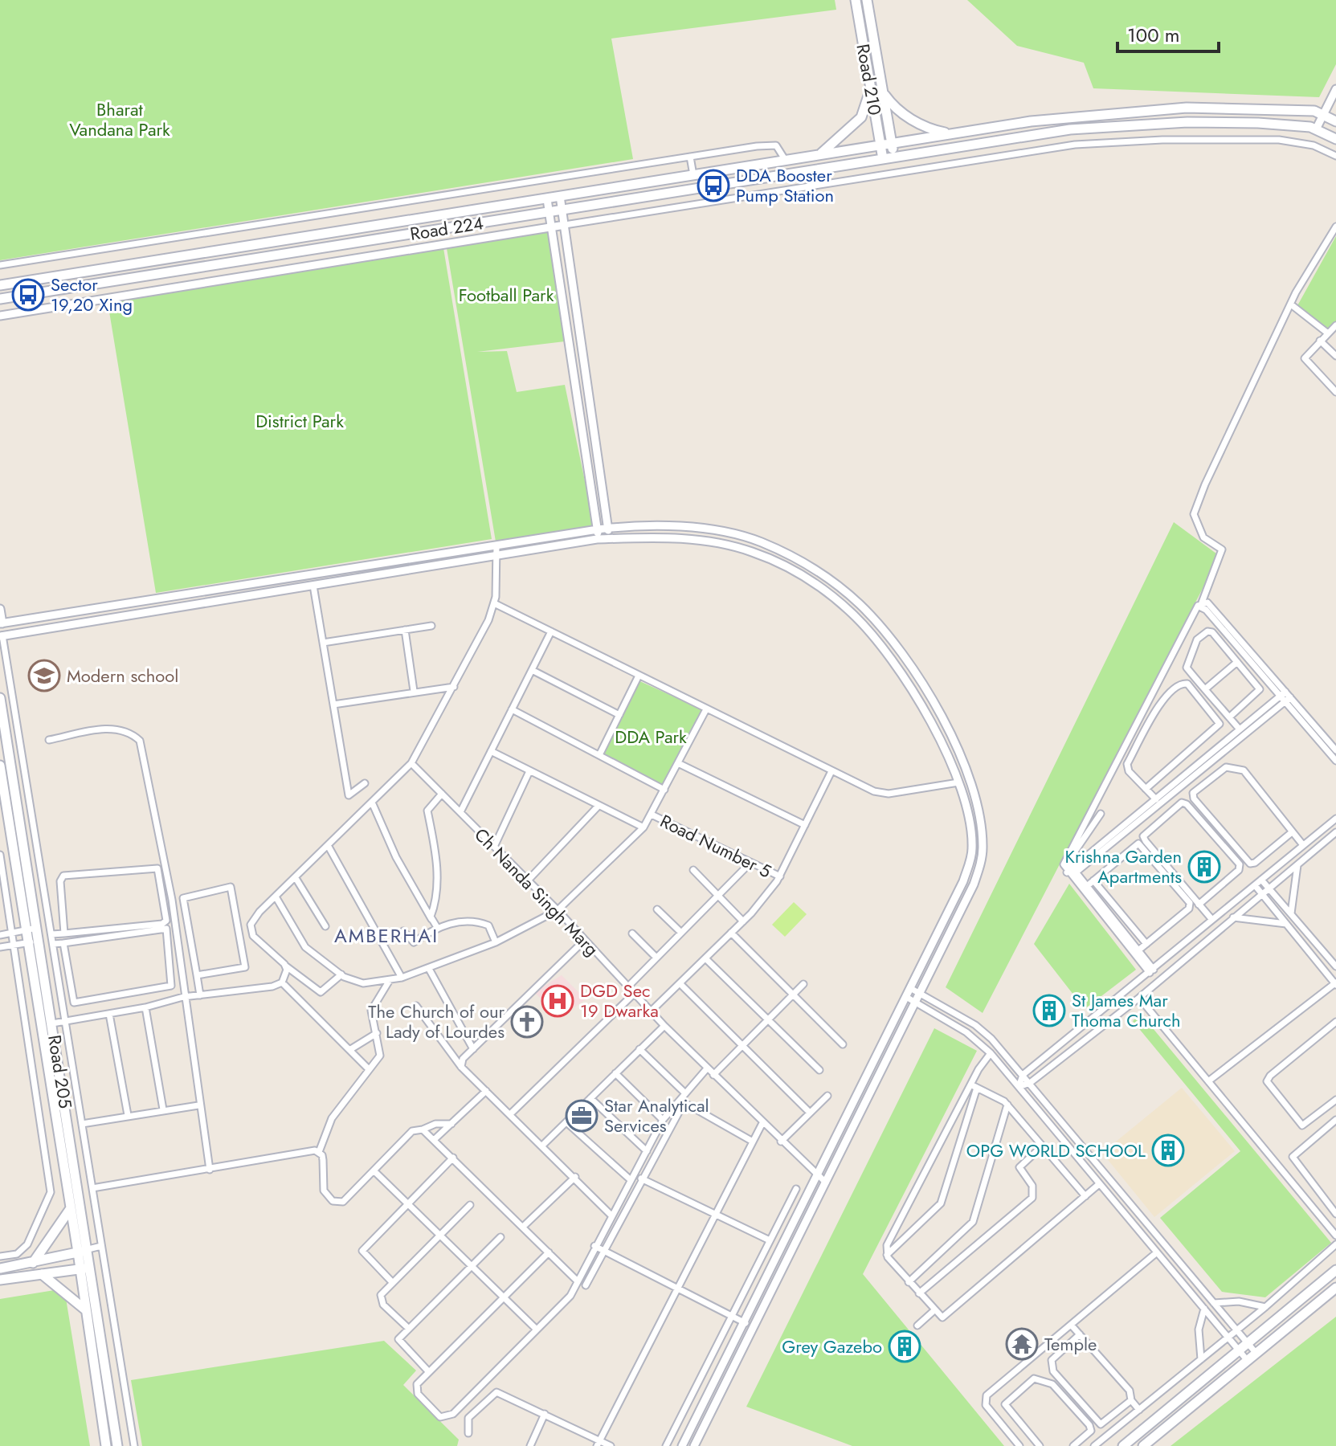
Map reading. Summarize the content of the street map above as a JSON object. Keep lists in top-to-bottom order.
{
  "streets": {
    "main road": ["Road 210", "Road 224", "Road 205"],
    "street": ["Road Number 5", "Ch Nanda Singh Marg"]
  },
  "crossings": [
    ["Road 210", "Road 224"]
  ],
  "districts": ["AMBERHAI"],
  "parks": [
    "Bharat Vandana Park",
    "Football Park",
    "District Park",
    "DDA Park"
  ],
  "places": {
    "bus stop": ["DDA Booster Pump Station", "Sector 19,20 Xing"],
    "school or university": ["Modern school"],
    "building": [
      "Krishna Garden Apartments",
      "St James Mar Thoma Church",
      "OPG WORLD SCHOOL",
      "Grey Gazebo"
    ],
    "hospital": ["DGD Sec 19 Dwarka"],
    "church": ["The Church of our Lady of Lourdes"],
    "office": ["Star Analytical Services"],
    "temple": ["Temple"]
  },
  "scale_bar": "100 m"
}
